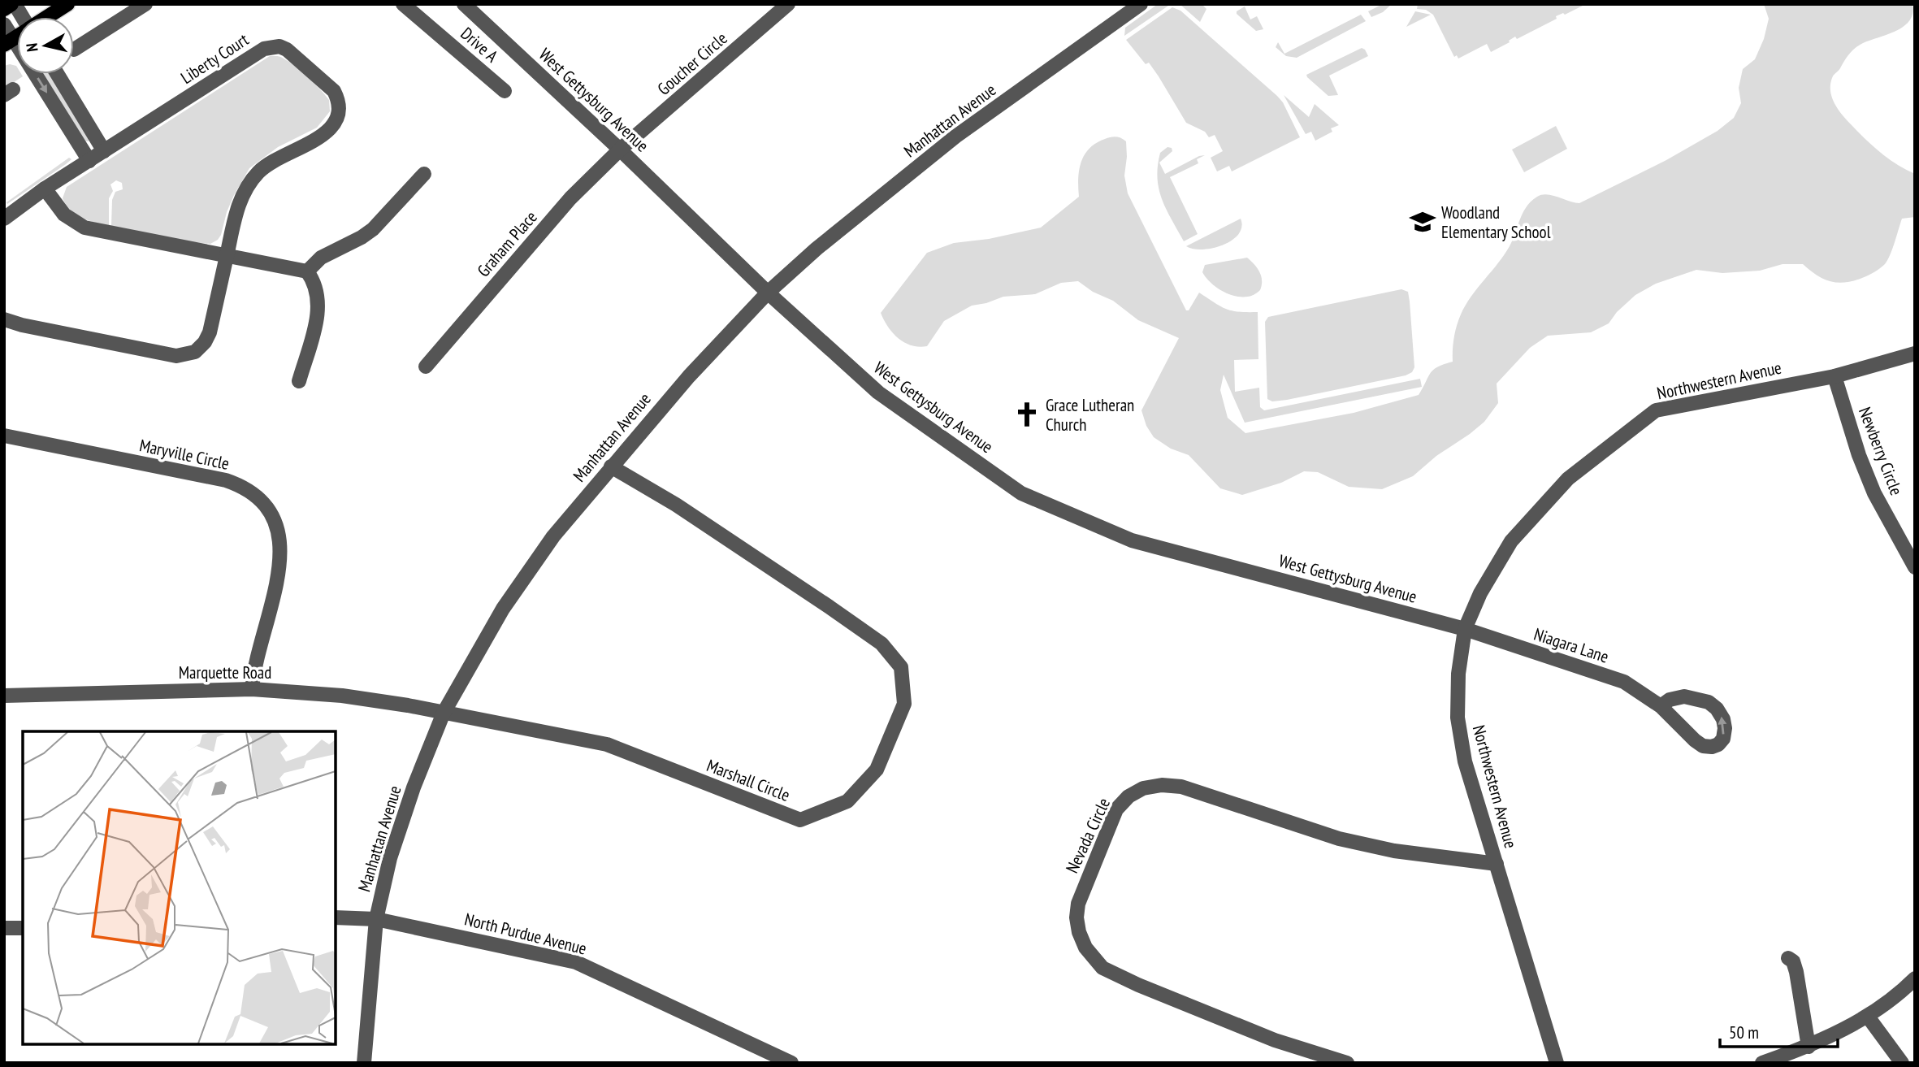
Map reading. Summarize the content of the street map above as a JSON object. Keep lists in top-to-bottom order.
{
  "streets": {
    "street": [
      "Drive A",
      "Liberty Court",
      "Goucher Circle",
      "West Gettysburg Avenue",
      "Manhattan Avenue",
      "Graham Place",
      "Northwestern Avenue",
      "Newberry Circle",
      "Maryville Circle",
      "Niagara Lane",
      "Marquette Road",
      "Marshall Circle",
      "Nevada Circle",
      "North Purdue Avenue"
    ]
  },
  "crossings": [
    ["Goucher Circle", "West Gettysburg Avenue"],
    ["Goucher Circle", "Graham Place"],
    ["West Gettysburg Avenue", "Manhattan Avenue"],
    ["West Gettysburg Avenue", "Graham Place"],
    ["West Gettysburg Avenue", "Northwestern Avenue"],
    ["West Gettysburg Avenue", "Niagara Lane"],
    ["Manhattan Avenue", "Marquette Road"],
    ["Manhattan Avenue", "Marshall Circle"],
    ["Manhattan Avenue", "North Purdue Avenue"],
    ["Northwestern Avenue", "Newberry Circle"],
    ["Northwestern Avenue", "Niagara Lane"],
    ["Northwestern Avenue", "Nevada Circle"],
    ["Maryville Circle", "Marquette Road"],
    ["Marquette Road", "Marshall Circle"]
  ],
  "places": {
    "school or university": ["Woodland Elementary School"],
    "church": ["Grace Lutheran Church"]
  },
  "scale_bar": "50 m",
  "north": "left"
}
